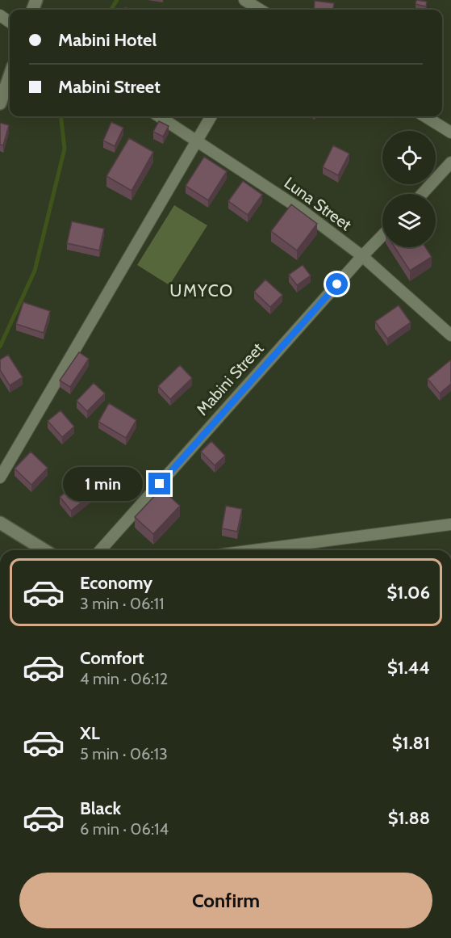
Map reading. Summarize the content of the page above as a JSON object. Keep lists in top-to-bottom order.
{
  "streets": {
    "street": ["Luna Street", "Mabini Street"]
  },
  "crossings": [
    ["Luna Street", "Mabini Street"]
  ],
  "districts": ["UMYCO"],
  "page": {
    "banner": ["Mabini Hotel", "Mabini Street"],
    "bubble": "1 min",
    "list": [
      {
        "name": "Economy",
        "note": "3 min · 06:11",
        "value": "$1.06"
      },
      {
        "name": "Comfort",
        "note": "4 min · 06:12",
        "value": "$1.44"
      },
      {
        "name": "XL",
        "note": "5 min · 06:13",
        "value": "$1.81"
      },
      {
        "name": "Black",
        "note": "6 min · 06:14",
        "value": "$1.88"
      }
    ],
    "buttons": "Confirm"
  }
}
